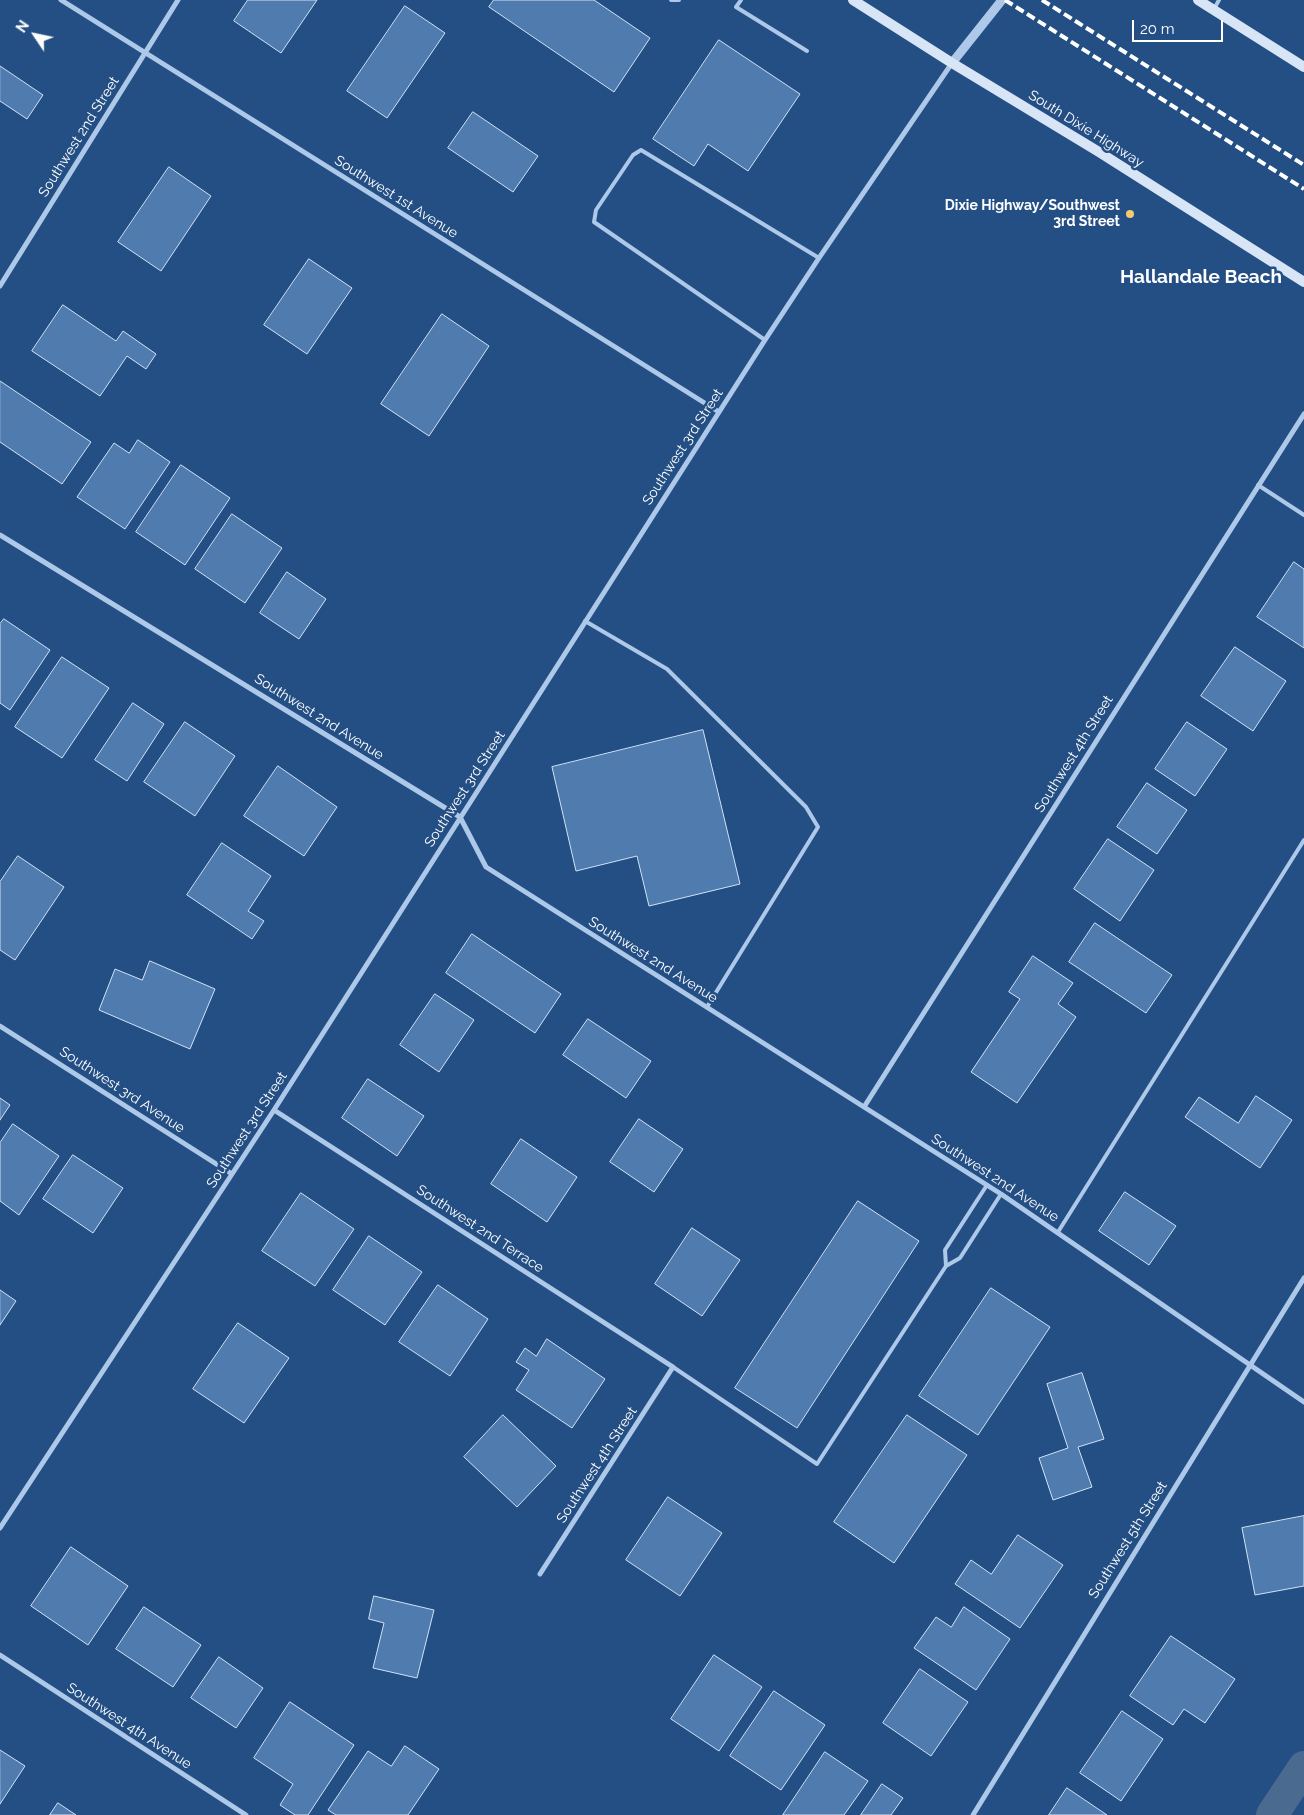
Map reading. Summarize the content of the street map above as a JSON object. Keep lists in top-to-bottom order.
{
  "streets": {
    "main road": ["South Dixie Highway"],
    "street": [
      "Southwest 2nd Street",
      "Southwest 1st Avenue",
      "Southwest 3rd Street",
      "Southwest 2nd Avenue",
      "Southwest 4th Street",
      "Southwest 3rd Avenue",
      "Southwest 2nd Terrace",
      "Southwest 5th Street",
      "Southwest 4th Avenue"
    ]
  },
  "crossings": [
    ["South Dixie Highway", "Southwest 3rd Street"],
    ["Southwest 2nd Street", "Southwest 1st Avenue"],
    ["Southwest 1st Avenue", "Southwest 3rd Street"],
    ["Southwest 3rd Street", "Southwest 2nd Avenue"],
    ["Southwest 3rd Street", "Southwest 3rd Avenue"],
    ["Southwest 3rd Street", "Southwest 2nd Terrace"],
    ["Southwest 2nd Avenue", "Southwest 4th Street"],
    ["Southwest 2nd Avenue", "Southwest 5th Street"],
    ["Southwest 4th Street", "Southwest 2nd Terrace"]
  ],
  "districts": ["Hallandale Beach"],
  "places": ["Dixie Highway/Southwest 3rd Street"],
  "scale_bar": "20 m",
  "north": "top left"
}
